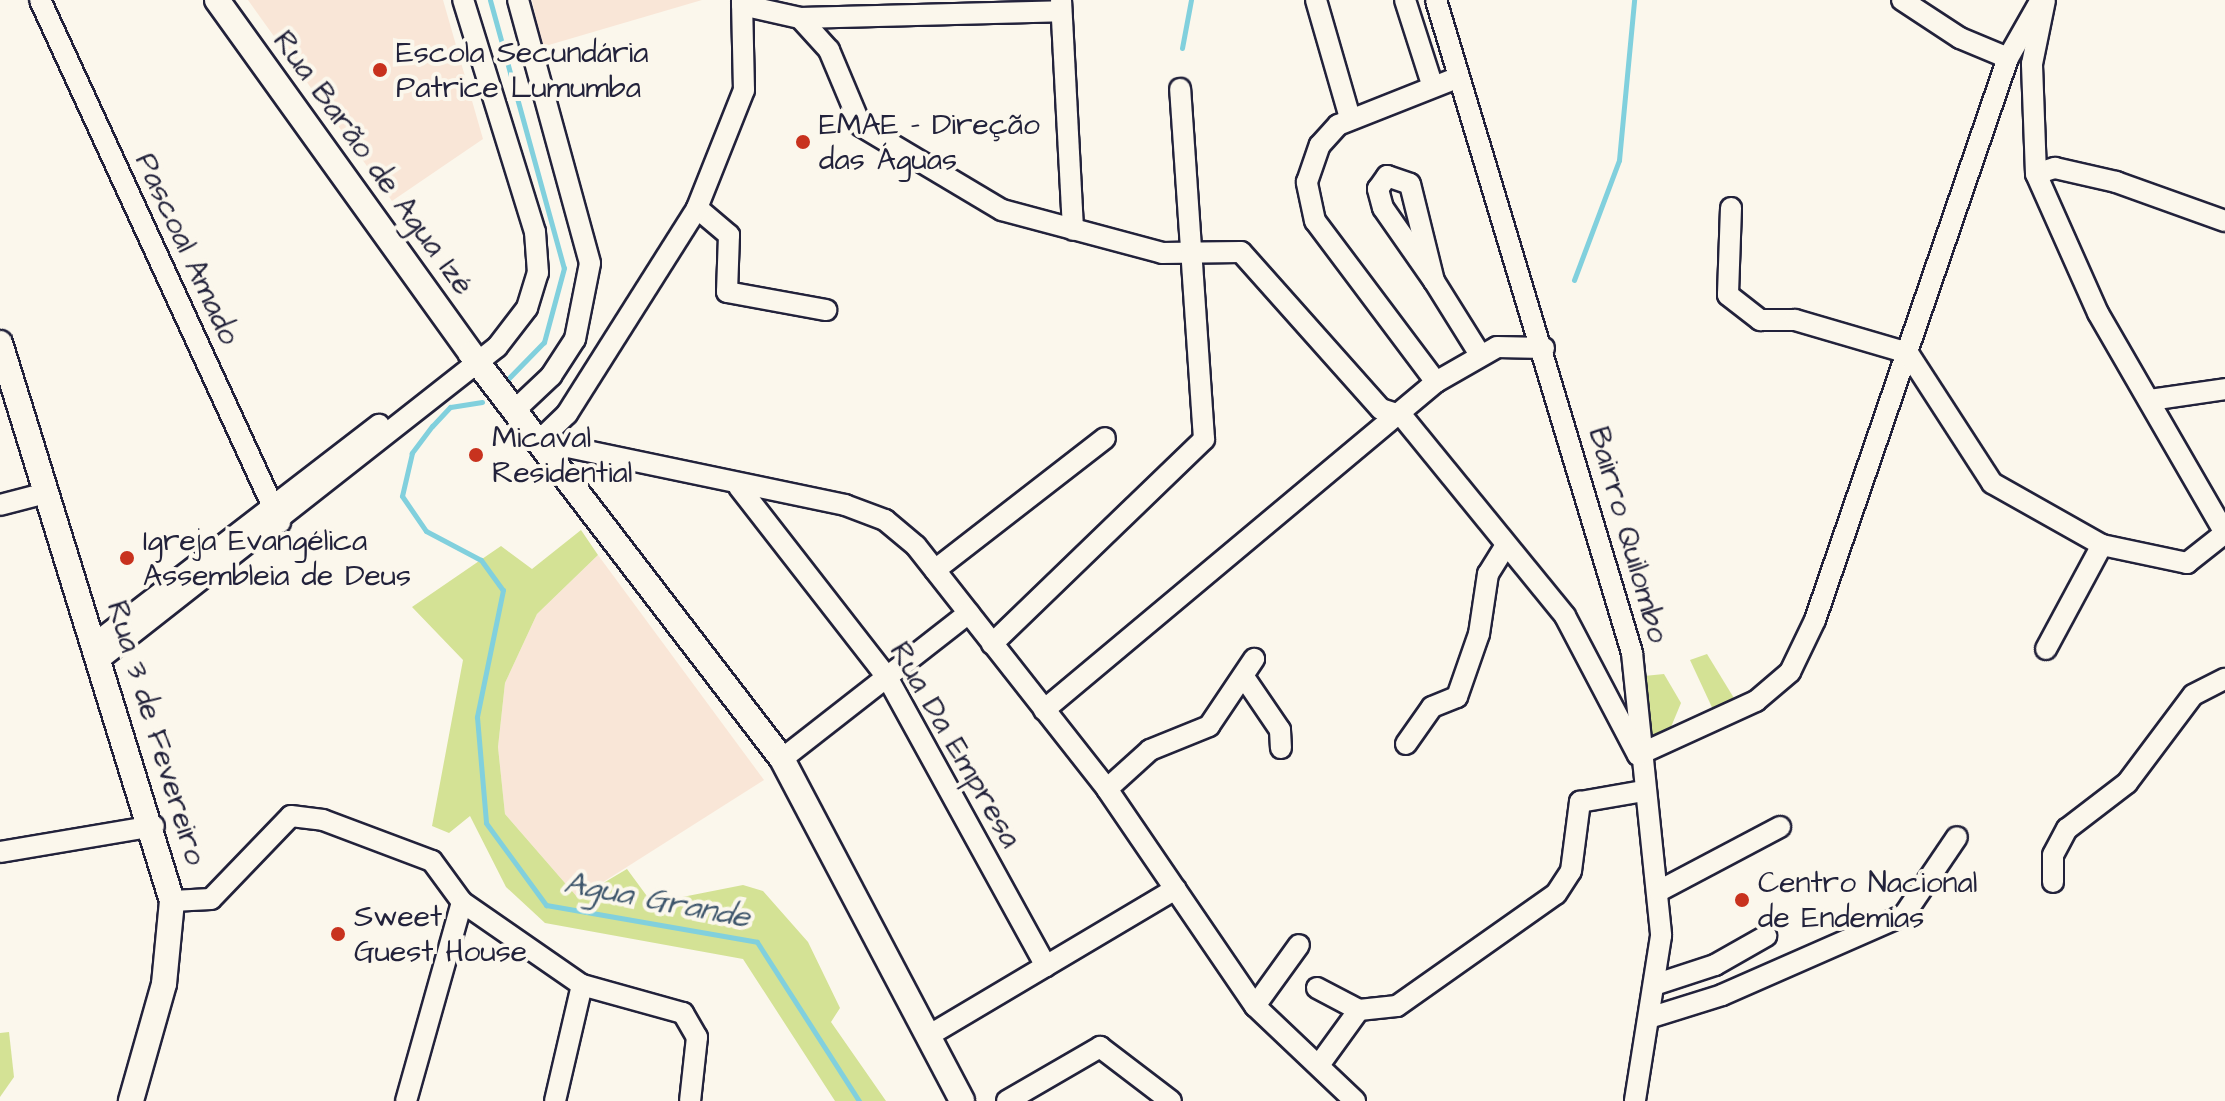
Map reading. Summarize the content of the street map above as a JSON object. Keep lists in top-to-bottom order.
{
  "streets": {
    "main road": ["Rua Barão de Agua Izé", "Rua 3 de Fevereiro"],
    "street": ["Pascoal Amado", "Bairro Quilombo", "Rua Da Empresa"]
  },
  "water": ["Agua Grande"],
  "places": [
    "Escola Secundária Patrice Lumumba",
    "EMAE - Direção das Águas",
    "Micaval Residential",
    "Igreja Evangélica Assembleia de Deus",
    "Centro Nacional de Endemias",
    "Sweet Guest House"
  ]
}
